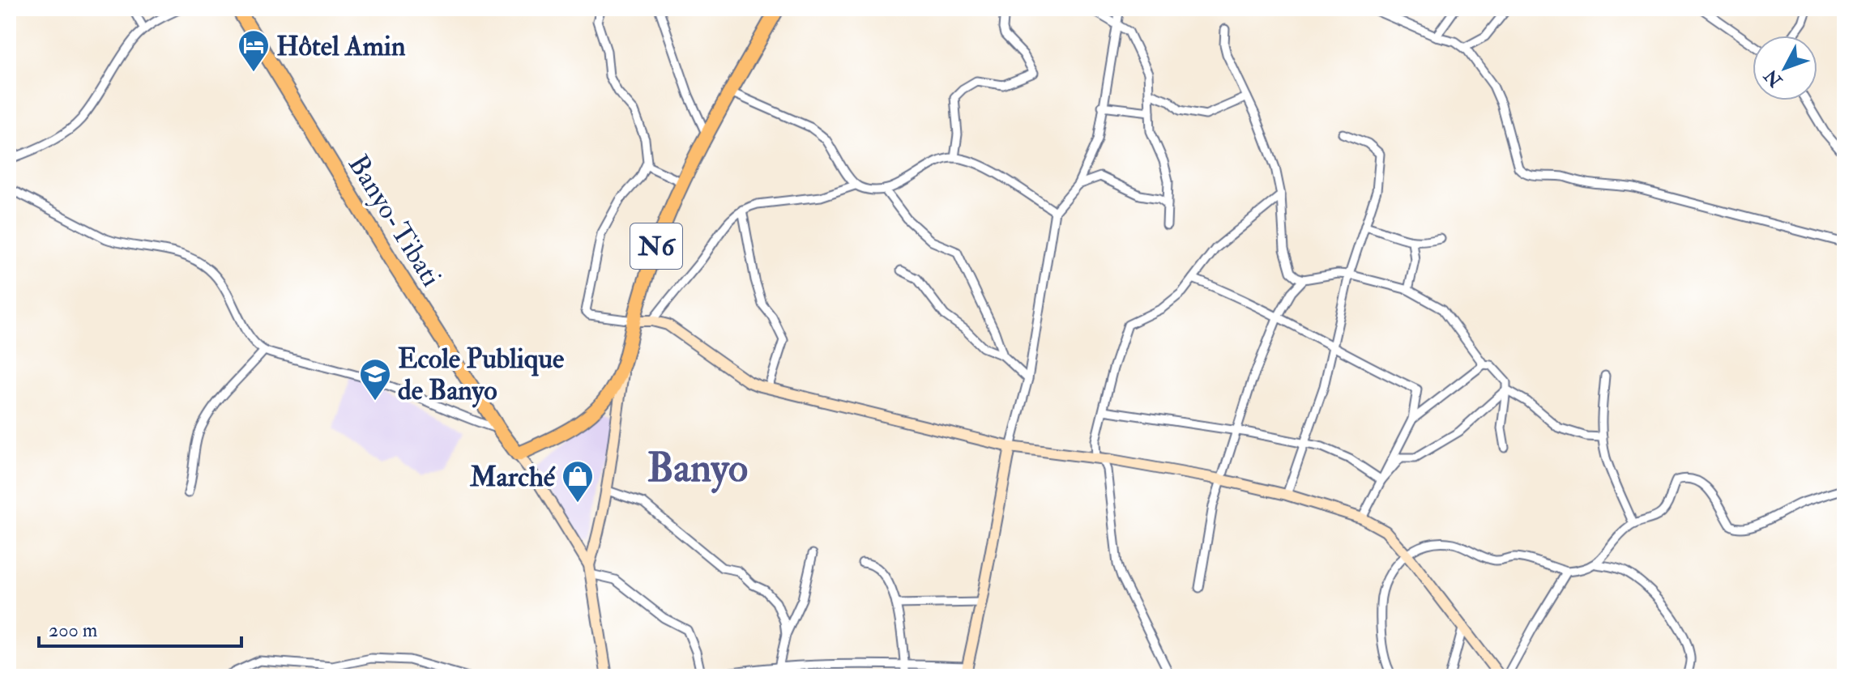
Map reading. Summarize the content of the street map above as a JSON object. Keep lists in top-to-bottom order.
{
  "streets": {
    "highway": ["Banyo-Tibati", "N6"]
  },
  "crossings": [
    ["Banyo-Tibati", "N6"]
  ],
  "districts": ["Banyo"],
  "places": {
    "hotel": ["Hôtel Amin"],
    "school or university": ["Ecole Publique de Banyo"],
    "shop": ["Marché"]
  },
  "scale_bar": "200 m",
  "north": "bottom left"
}
